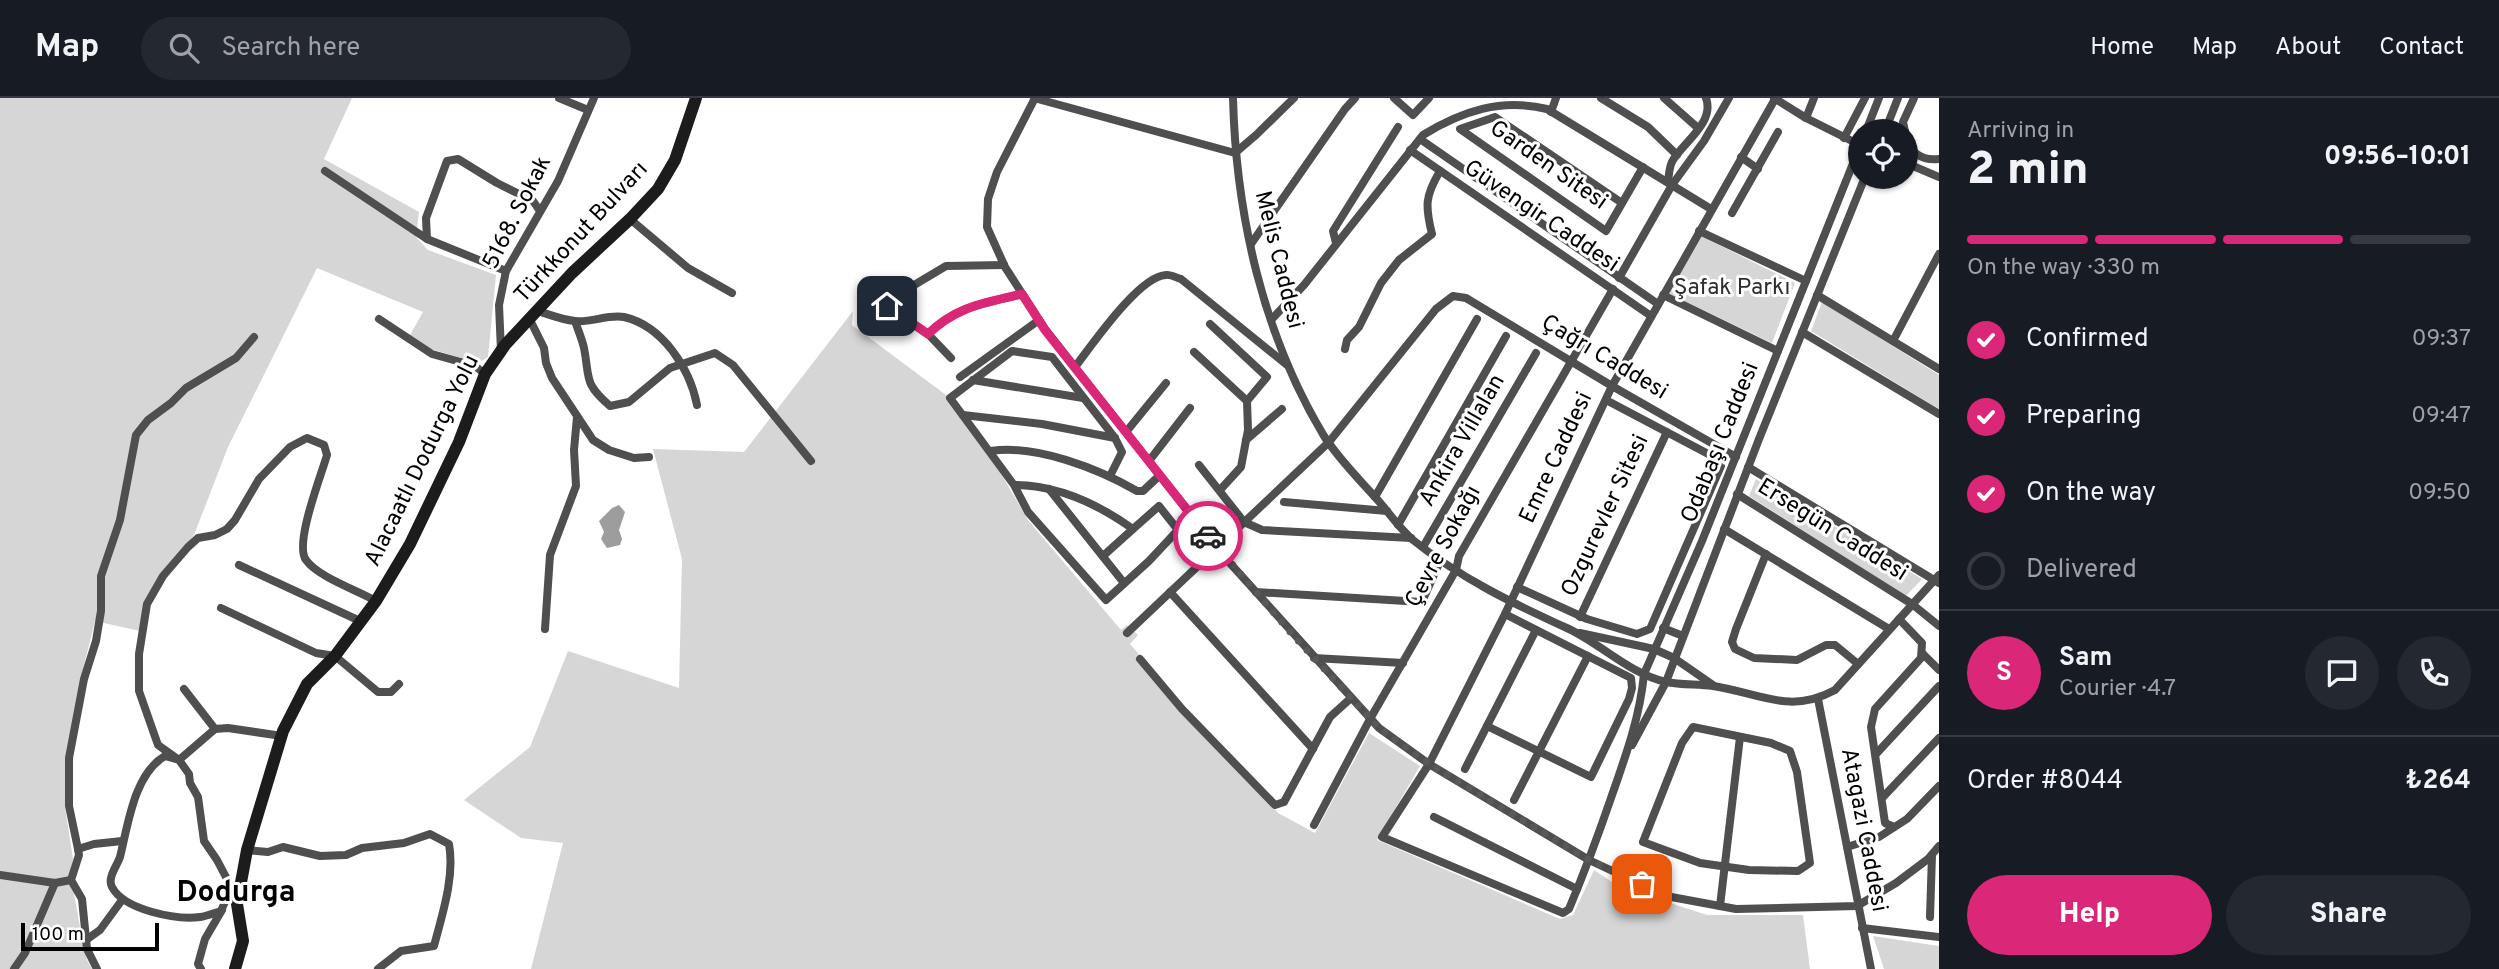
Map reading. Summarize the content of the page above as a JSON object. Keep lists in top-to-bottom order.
{
  "streets": {
    "street": [
      "Garden Sitesi",
      "5168. Sokak",
      "Güvengir Caddesi",
      "Türkkonut Bulvarı",
      "Melis Caddesi",
      "Çağrı Caddesi",
      "Ankira Villalan",
      "Odabaşı Caddesi",
      "Emre Caddesi",
      "Alacaatlı Dodurga Yolu",
      "Ozgurevler Sitesi",
      "Ersegün Caddesi",
      "Çevre Sokağı",
      "Atagazi Caddesi"
    ]
  },
  "crossings": [
    ["5168. Sokak", "Türkkonut Bulvarı"],
    ["5168. Sokak", "Alacaatlı Dodurga Yolu"],
    ["Güvengir Caddesi", "Emre Caddesi"],
    ["Güvengir Caddesi", "Çevre Sokağı"],
    ["Türkkonut Bulvarı", "Alacaatlı Dodurga Yolu"],
    ["Melis Caddesi", "Çağrı Caddesi"],
    ["Melis Caddesi", "Ankira Villalan"],
    ["Melis Caddesi", "Odabaşı Caddesi"],
    ["Melis Caddesi", "Emre Caddesi"],
    ["Melis Caddesi", "Çevre Sokağı"],
    ["Çağrı Caddesi", "Odabaşı Caddesi"],
    ["Çağrı Caddesi", "Emre Caddesi"],
    ["Çağrı Caddesi", "Çevre Sokağı"],
    ["Odabaşı Caddesi", "Emre Caddesi"],
    ["Odabaşı Caddesi", "Ersegün Caddesi"],
    ["Emre Caddesi", "Ozgurevler Sitesi"]
  ],
  "districts": ["Dodurga"],
  "parks": ["Şafak Parkı"],
  "scale_bar": "100 m",
  "page": {
    "header": "Map",
    "search": "Search here",
    "nav": [
      "Home",
      "Map",
      "About",
      "Contact"
    ],
    "heading": ["2 min", "Arriving in", "09:56–10:01"],
    "panel": [
      "Sam",
      "Courier · 4.7",
      "Order #8044",
      "₺264"
    ],
    "bar": "On the way · 330 m",
    "list": [
      ["Confirmed", "09:37"],
      ["Preparing", "09:47"],
      ["On the way", "09:50"],
      "Delivered"
    ],
    "round": "S",
    "buttons": ["Help", "Share"],
    "scale": "100 m"
  }
}
